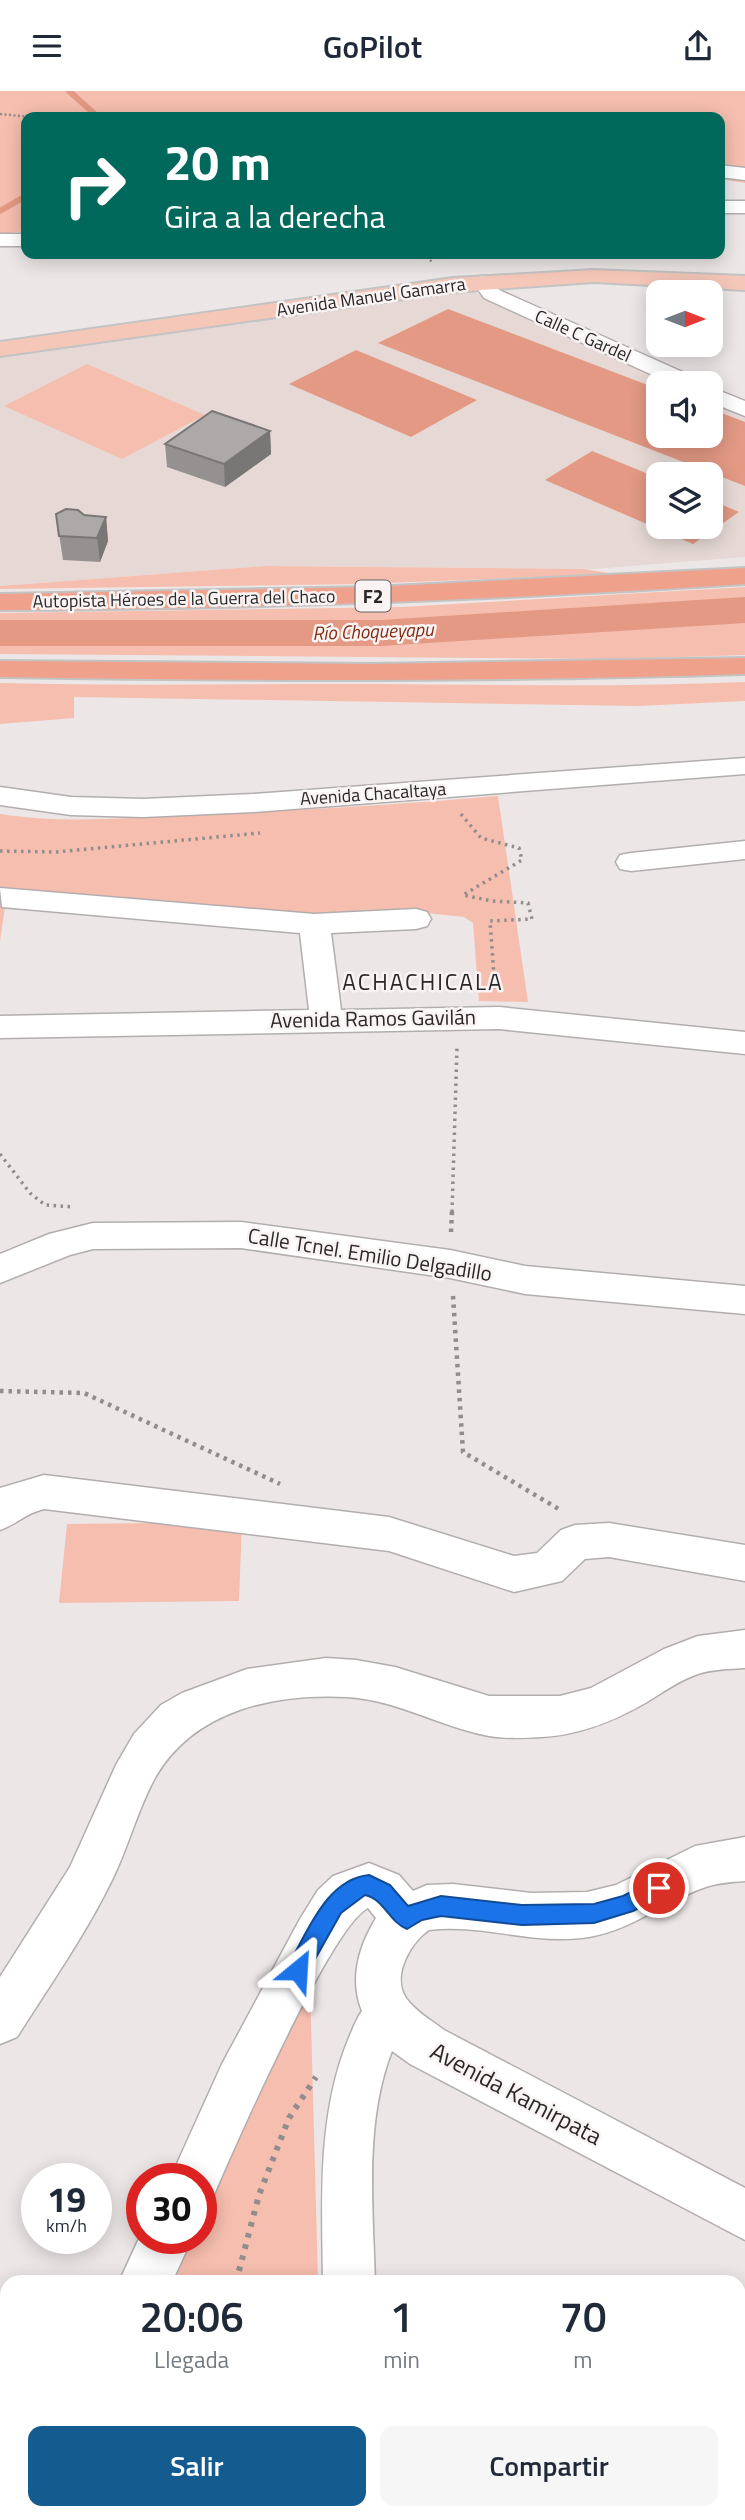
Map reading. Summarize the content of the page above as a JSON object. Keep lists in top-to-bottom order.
{
  "streets": {
    "highway": ["F2", "Autopista Héroes de la Guerra del Chaco"],
    "main road": ["Avenida Manuel Gamarra"],
    "street": [
      "Calle C Gardel",
      "Avenida Chacaltaya",
      "Avenida Ramos Gavilán",
      "Calle Tcnel. Emilio Delgadillo",
      "Avenida Kamirpata"
    ]
  },
  "crossings": [
    ["Avenida Manuel Gamarra", "Calle C Gardel"]
  ],
  "districts": ["ACHACHICALA"],
  "water": ["Río Choqueyapu"],
  "north": "right",
  "page": {
    "header": "GoPilot",
    "turn": ["20 m", "Gira a la derecha"],
    "speed": "19 km/h",
    "limit": "30",
    "eta": [
      "20:06",
      "Llegada",
      "1",
      "min",
      "70",
      "m"
    ],
    "buttons": ["Salir", "Compartir"]
  }
}
